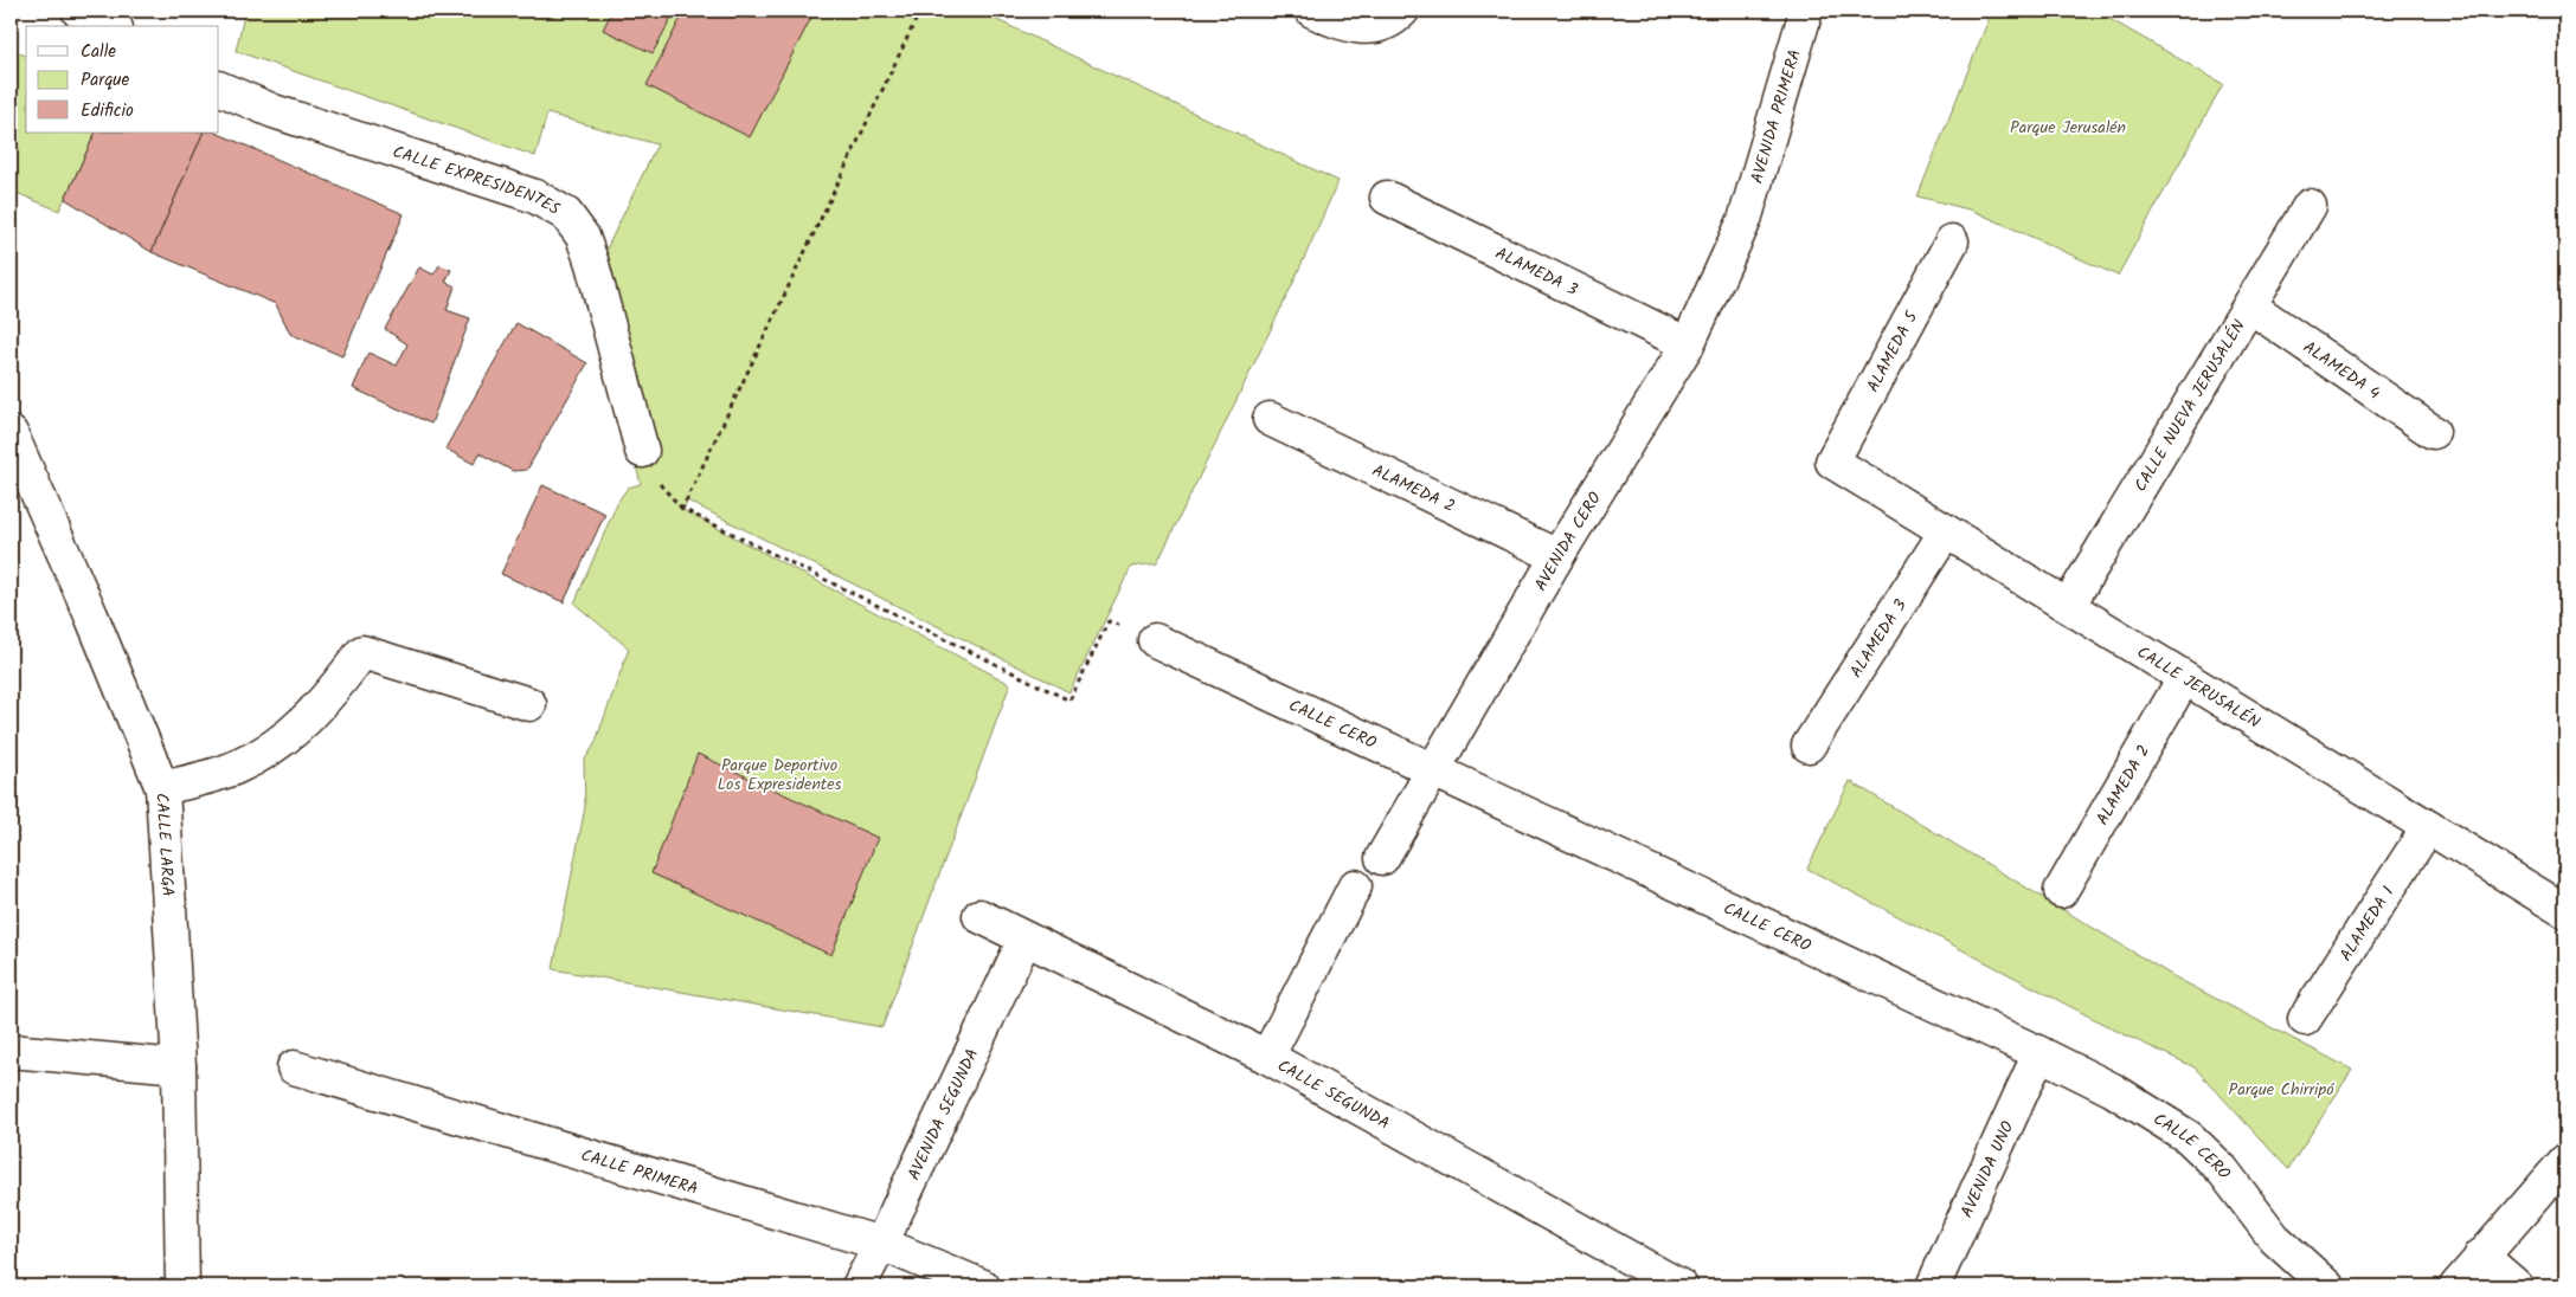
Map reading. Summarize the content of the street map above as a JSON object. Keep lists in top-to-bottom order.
{
  "streets": {
    "street": [
      "AVENIDA PRIMERA",
      "CALLE EXPRESIDENTES",
      "ALAMEDA 3",
      "ALAMEDA 5",
      "ALAMEDA 4",
      "CALLE NUEVA JERUSALÉN",
      "ALAMEDA 2",
      "AVENIDA CERO",
      "CALLE JERUSALÉN",
      "CALLE CERO",
      "CALLE LARGA",
      "ALAMEDA 1",
      "CALLE SEGUNDA",
      "AVENIDA SEGUNDA",
      "AVENIDA UNO",
      "CALLE PRIMERA"
    ]
  },
  "crossings": [
    ["AVENIDA PRIMERA", "AVENIDA CERO"],
    ["ALAMEDA 3", "AVENIDA CERO"],
    ["ALAMEDA 3", "CALLE JERUSALÉN"],
    ["ALAMEDA 5", "CALLE JERUSALÉN"],
    ["ALAMEDA 4", "CALLE NUEVA JERUSALÉN"],
    ["CALLE NUEVA JERUSALÉN", "CALLE JERUSALÉN"],
    ["ALAMEDA 2", "AVENIDA CERO"],
    ["ALAMEDA 2", "CALLE JERUSALÉN"],
    ["AVENIDA CERO", "CALLE CERO"],
    ["CALLE JERUSALÉN", "ALAMEDA 1"],
    ["CALLE CERO", "AVENIDA UNO"],
    ["CALLE SEGUNDA", "AVENIDA SEGUNDA"],
    ["AVENIDA SEGUNDA", "CALLE PRIMERA"]
  ],
  "parks": ["Parque Jerusalén", "Parque Deportivo Los Expresidentes", "Parque Chirripó"],
  "legend": ["Calle", "Parque", "Edificio"]
}
